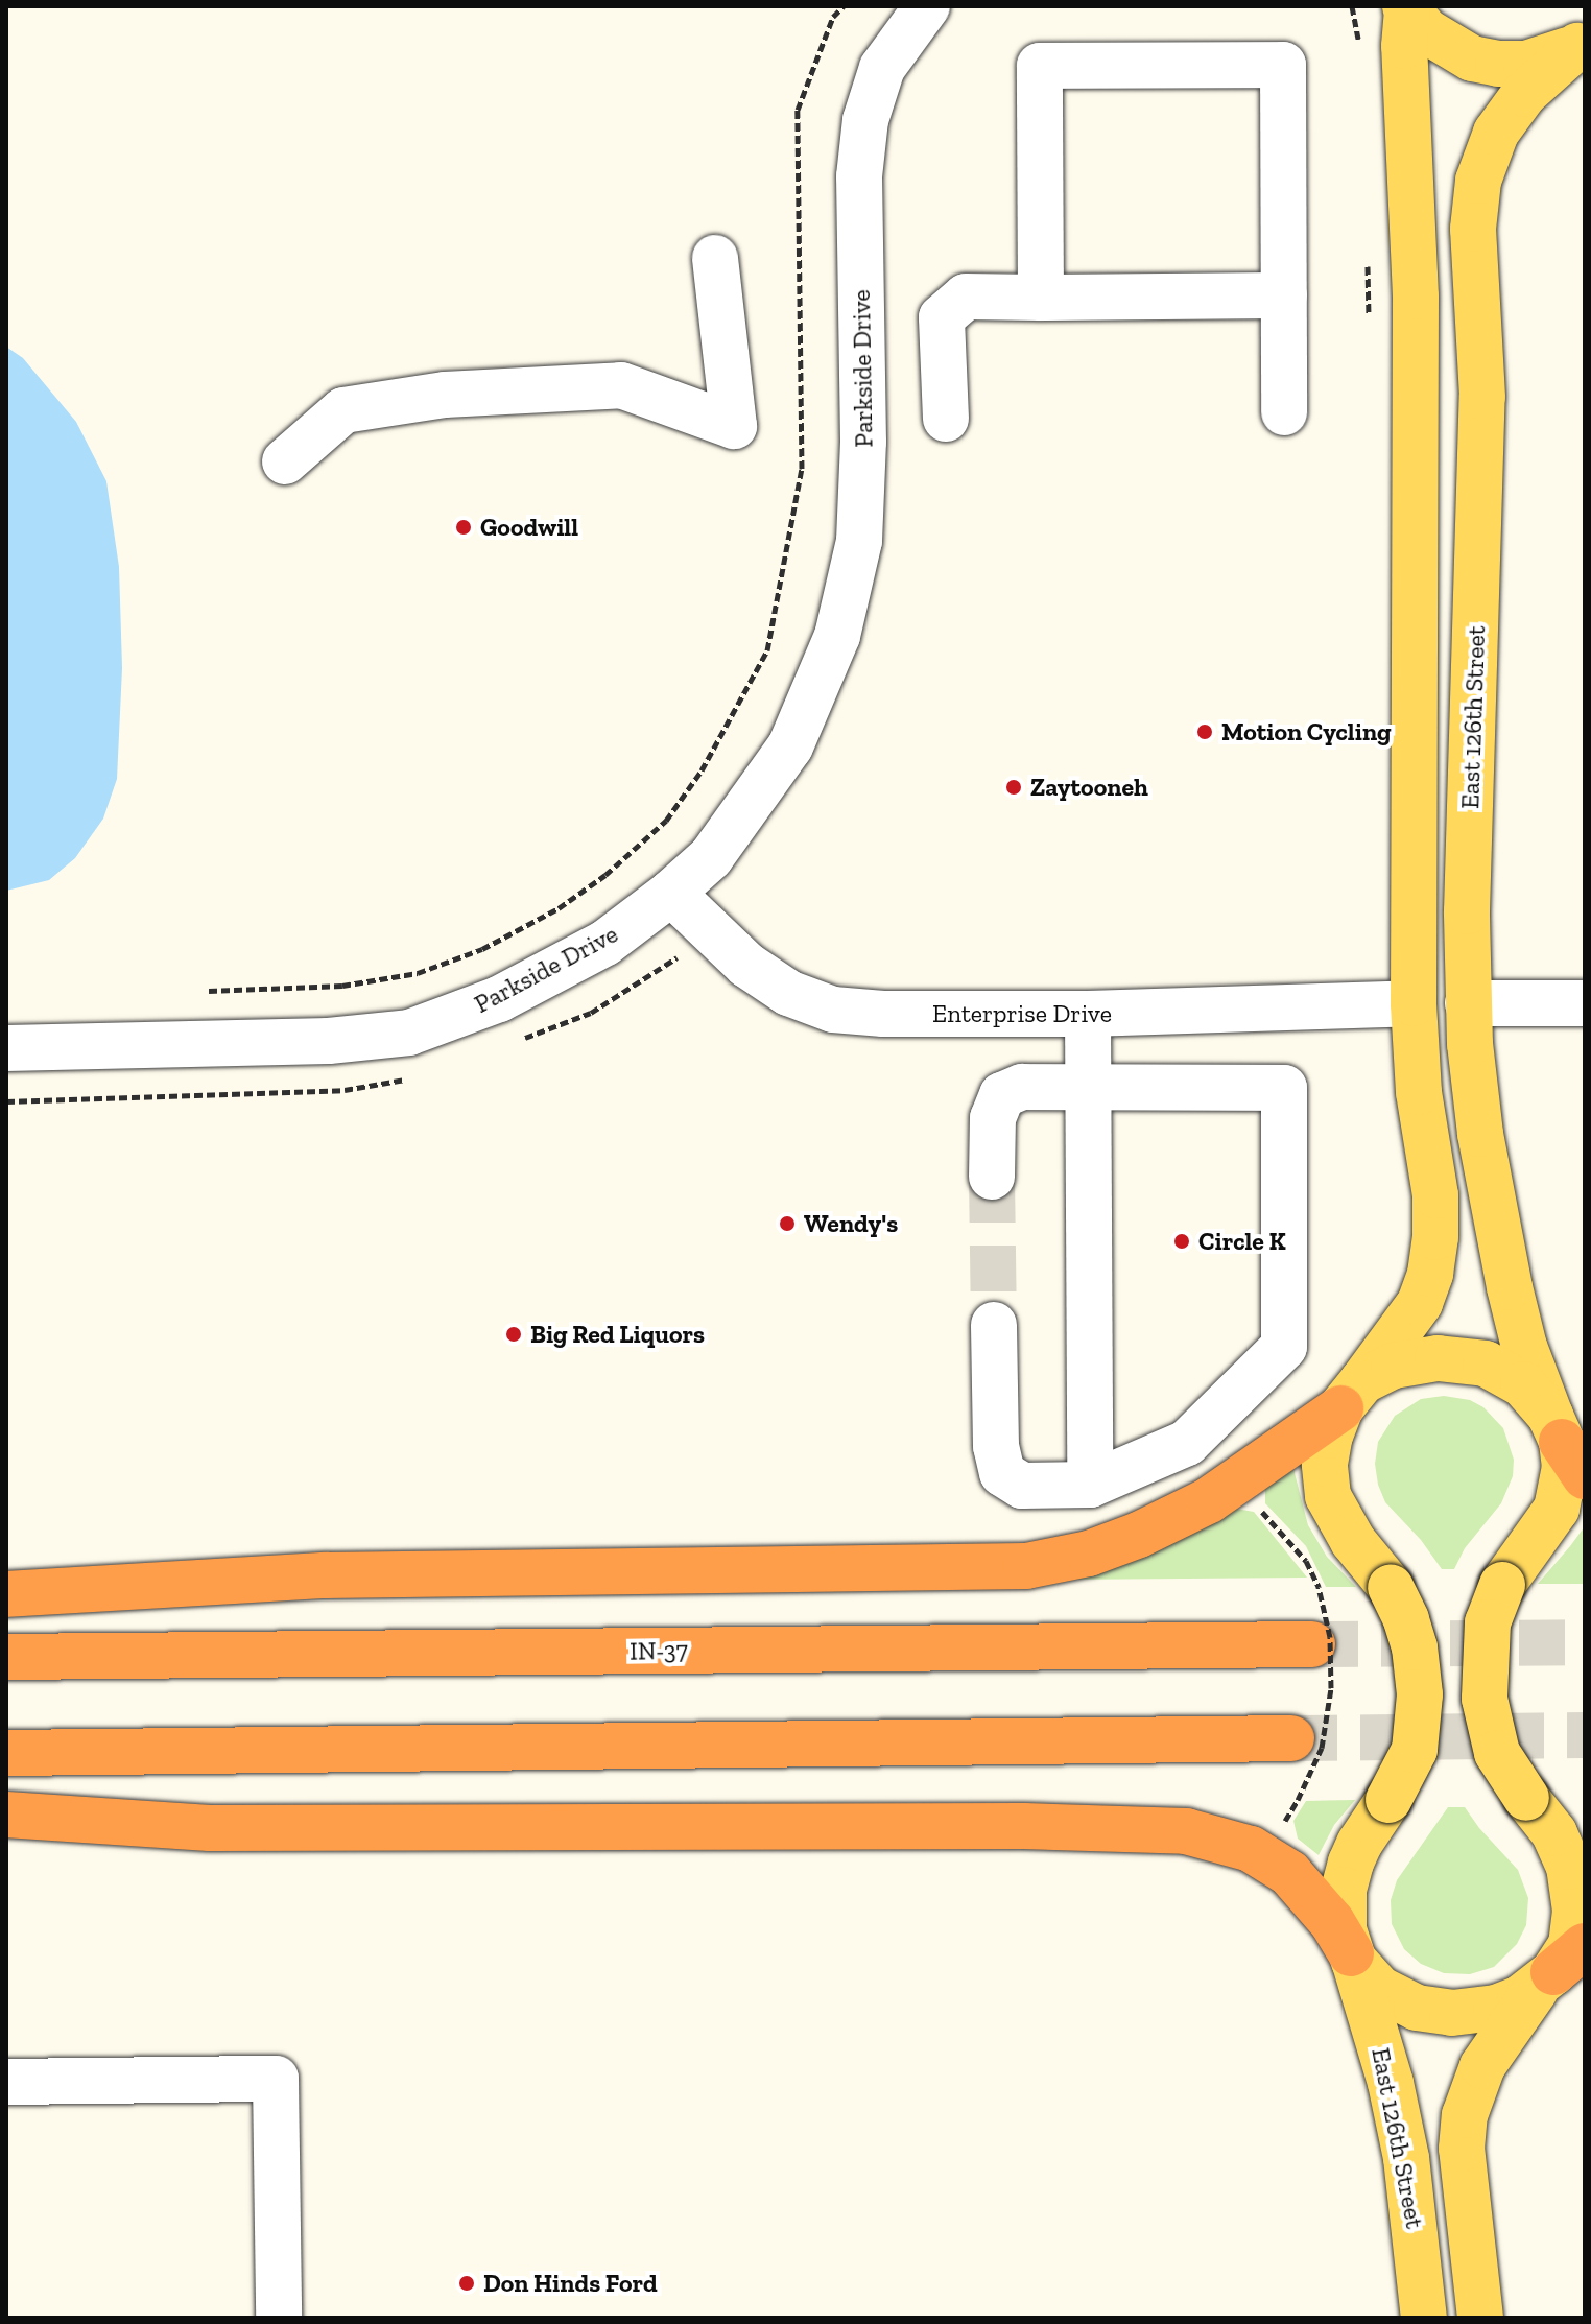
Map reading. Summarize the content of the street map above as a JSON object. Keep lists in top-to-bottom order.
{
  "streets": {
    "highway": ["IN-37"],
    "main road": ["East 126th Street"],
    "street": ["Parkside Drive", "Enterprise Drive"]
  },
  "crossings": [
    ["Parkside Drive", "Enterprise Drive"]
  ],
  "places": [
    "Goodwill",
    "Motion Cycling",
    "Zaytooneh",
    "Wendy's",
    "Circle K",
    "Big Red Liquors",
    "Don Hinds Ford"
  ]
}
